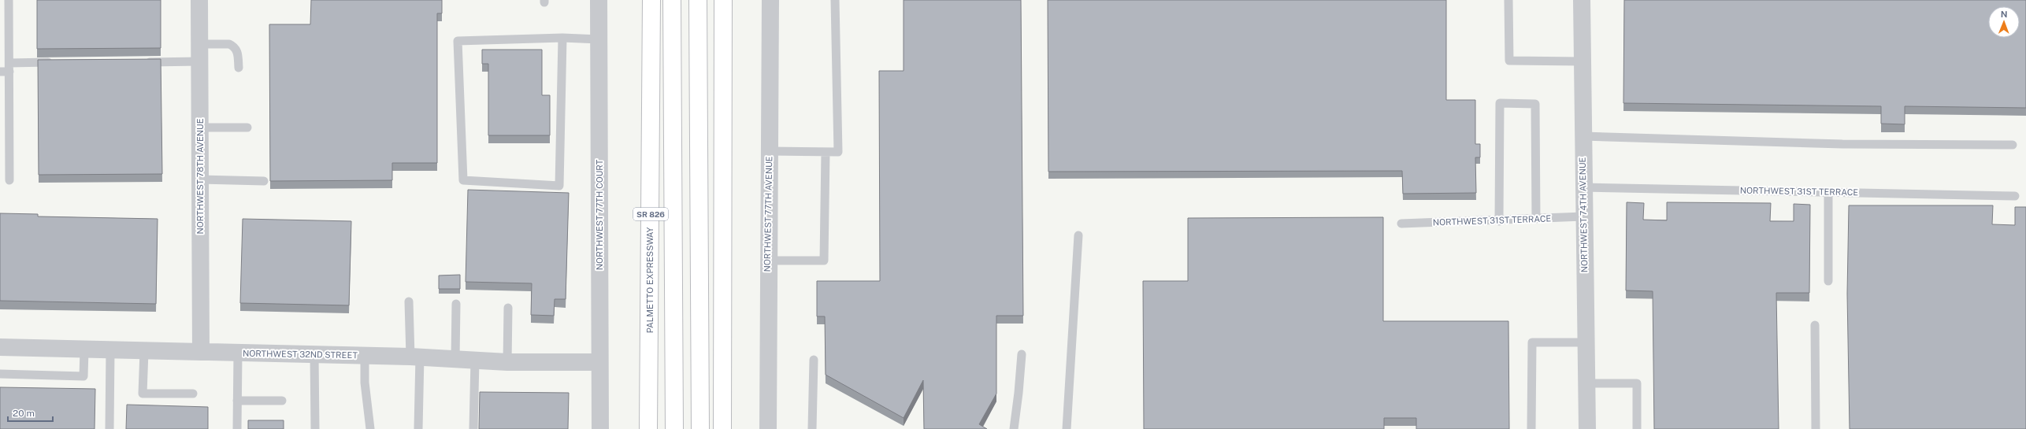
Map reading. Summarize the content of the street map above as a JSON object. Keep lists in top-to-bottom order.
{
  "streets": {
    "highway": ["SR 826", "PALMETTO EXPRESSWAY"],
    "street": [
      "NORTHWEST 78TH AVENUE",
      "NORTHWEST 77TH AVENUE",
      "NORTHWEST 77TH COURT",
      "NORTHWEST 74TH AVENUE",
      "NORTHWEST 32ND STREET"
    ],
    "lane": ["NORTHWEST 31ST TERRACE"]
  },
  "crossings": [
    ["NORTHWEST 78TH AVENUE", "NORTHWEST 32ND STREET"],
    ["NORTHWEST 31ST TERRACE", "NORTHWEST 74TH AVENUE"],
    ["NORTHWEST 77TH COURT", "NORTHWEST 32ND STREET"]
  ],
  "scale_bar": "20 m",
  "north": "top"
}
